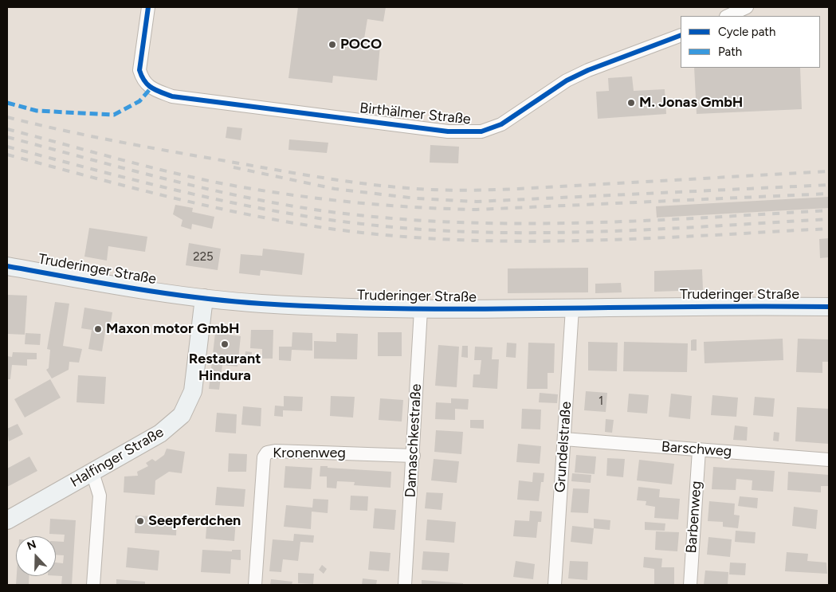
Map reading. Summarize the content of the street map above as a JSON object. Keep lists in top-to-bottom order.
{
  "streets": {
    "street": [
      "Birthälmer Straße",
      "Truderinger Straße",
      "Damaschkestraße",
      "Grundelstraße",
      "Barschweg",
      "Kronenweg",
      "Halfinger Straße",
      "Barbenweg"
    ]
  },
  "crossings": [
    ["Truderinger Straße", "Damaschkestraße"],
    ["Truderinger Straße", "Grundelstraße"],
    ["Truderinger Straße", "Halfinger Straße"],
    ["Damaschkestraße", "Kronenweg"],
    ["Grundelstraße", "Barschweg"],
    ["Barschweg", "Barbenweg"]
  ],
  "places": [
    "POCO",
    "M. Jonas GmbH",
    "Maxon motor GmbH",
    "Restaurant Hindura",
    "Seepferdchen"
  ],
  "house_numbers": ["225", "1"],
  "legend": ["Cycle path", "Path"],
  "north": "top"
}
